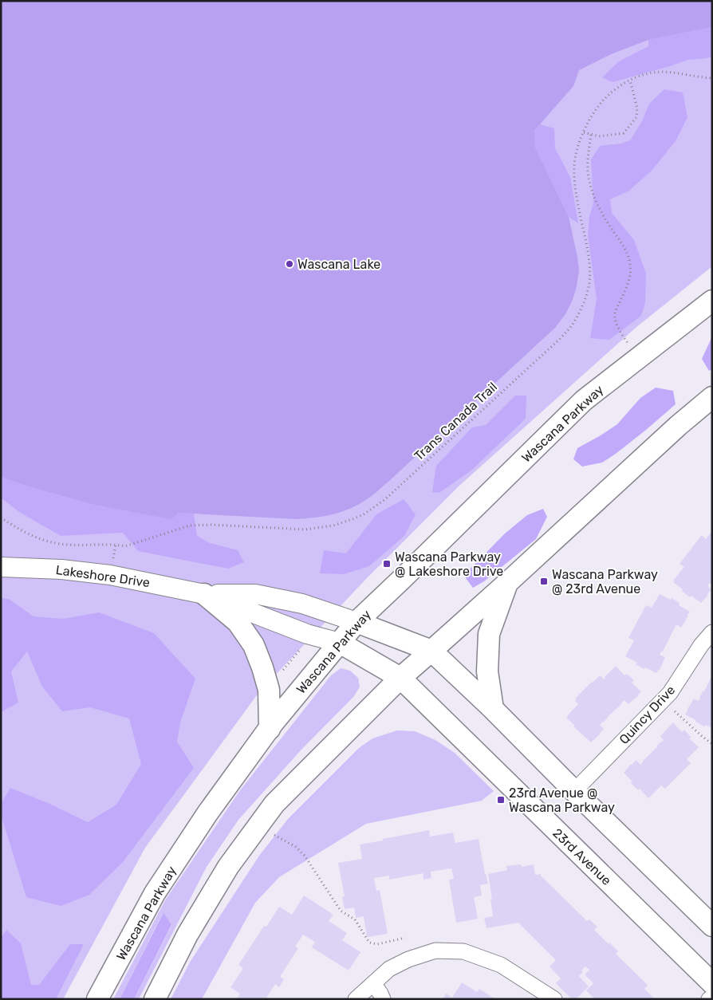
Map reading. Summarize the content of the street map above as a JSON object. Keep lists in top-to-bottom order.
{
  "streets": {
    "main road": ["Wascana Parkway", "23rd Avenue"],
    "street": ["Lakeshore Drive", "Quincy Drive"],
    "path": ["Trans Canada Trail"]
  },
  "crossings": [
    ["Wascana Parkway", "Lakeshore Drive"],
    ["Wascana Parkway", "23rd Avenue"],
    ["Lakeshore Drive", "23rd Avenue"]
  ],
  "places": {
    "other": ["Wascana Lake"],
    "transit": ["Wascana Parkway @ Lakeshore Drive", "Wascana Parkway @ 23rd Avenue", "23rd Avenue @ Wascana Parkway"]
  }
}
